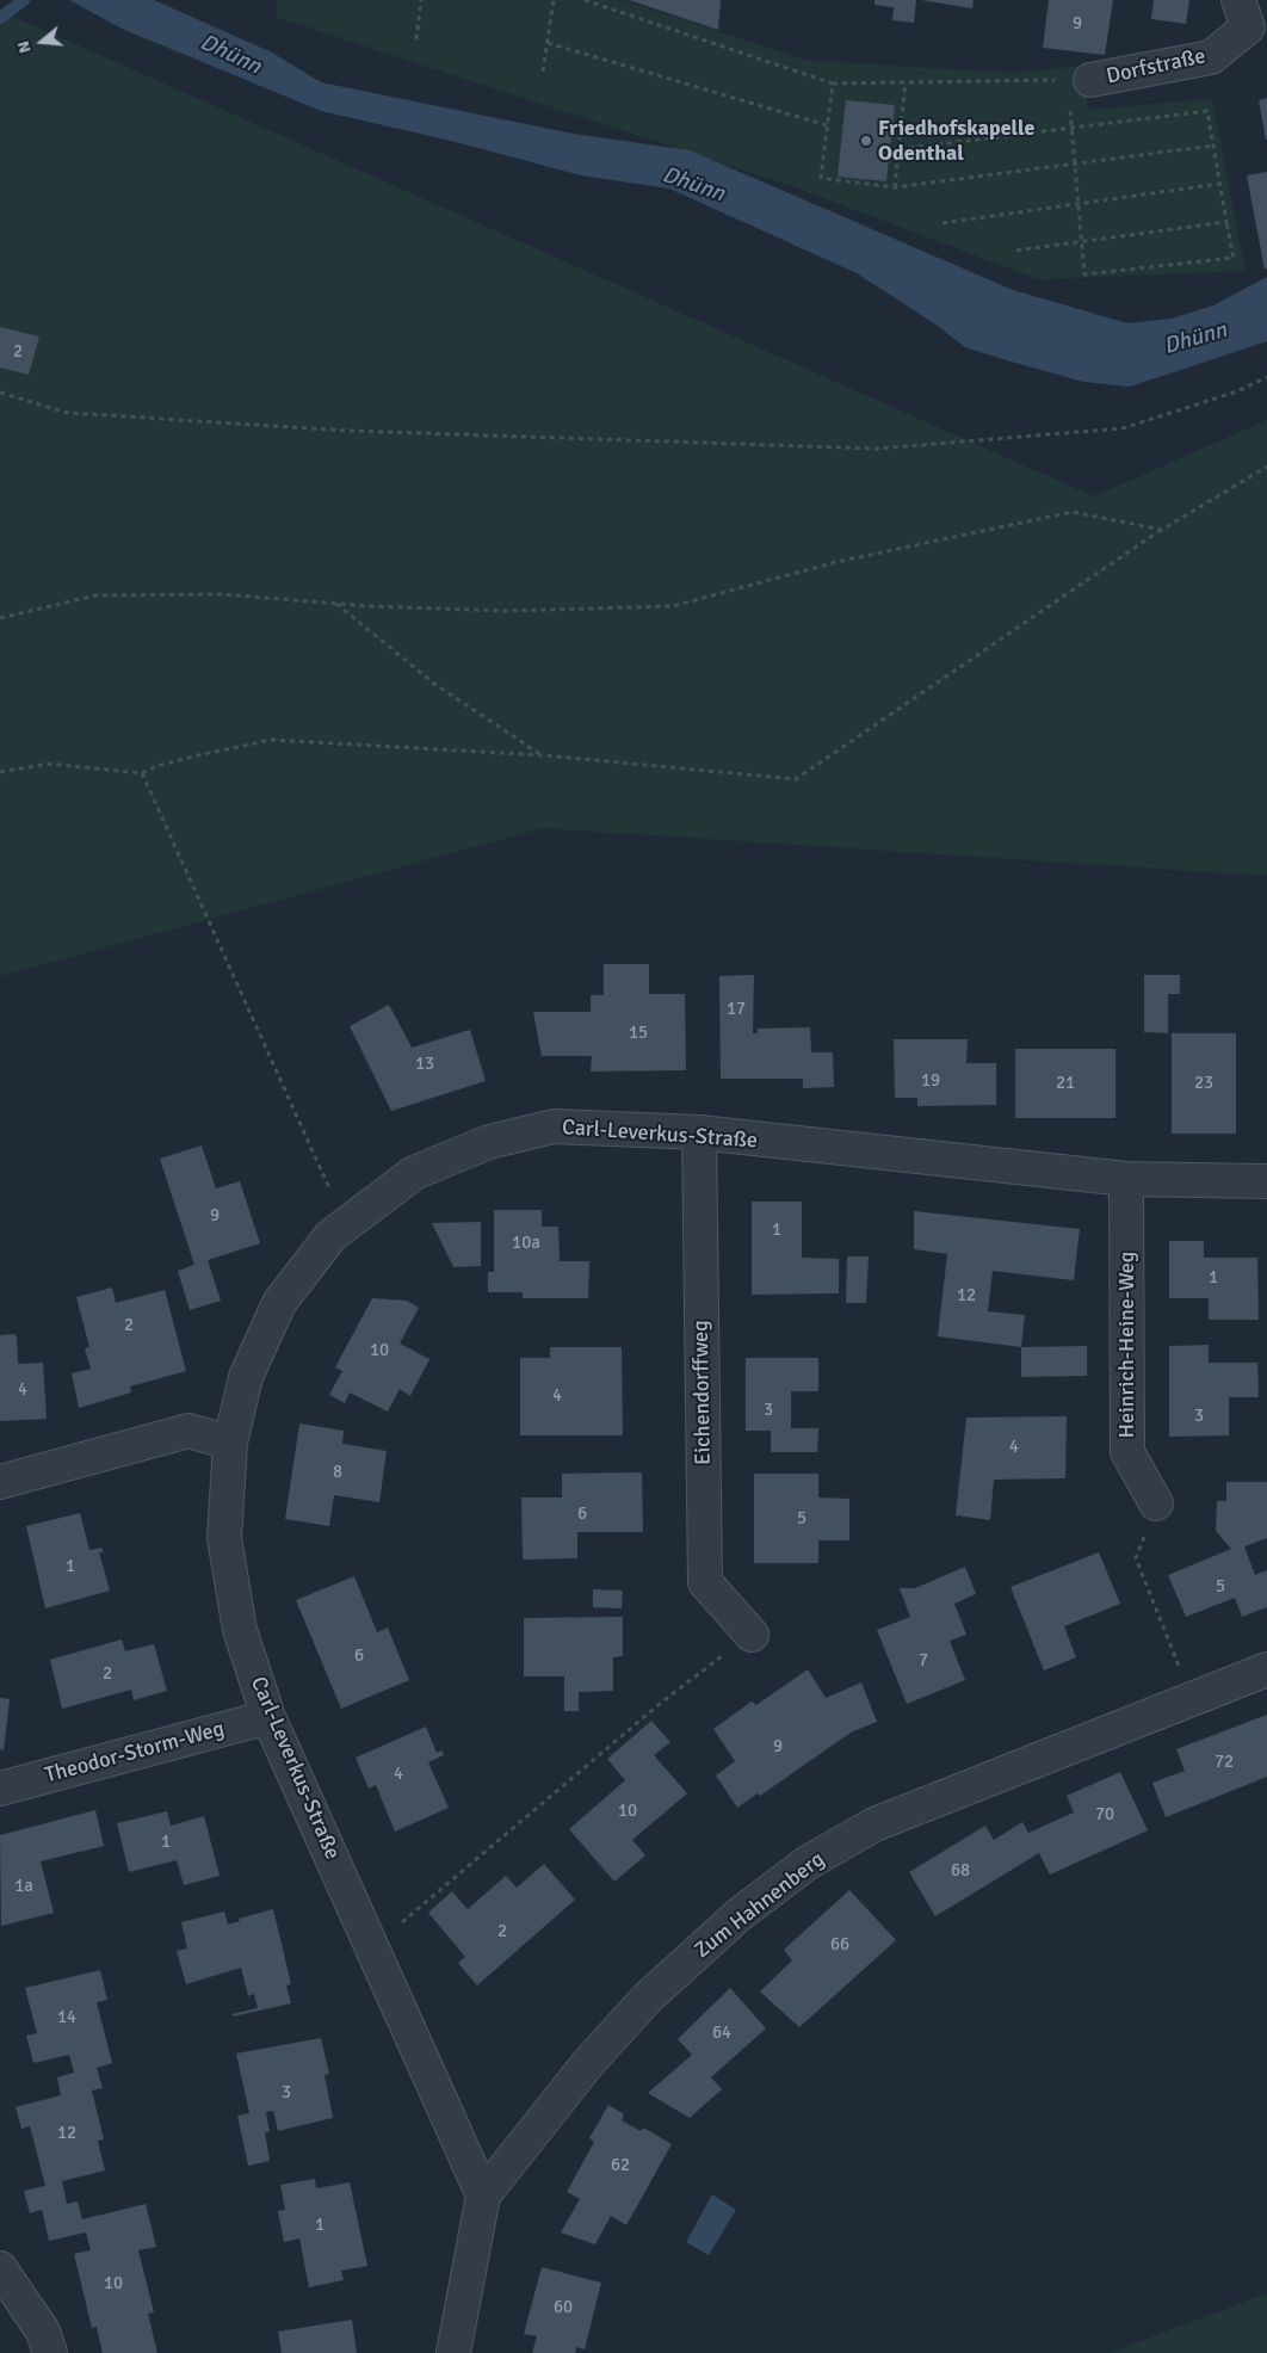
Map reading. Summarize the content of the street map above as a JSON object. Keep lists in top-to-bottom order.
{
  "streets": {
    "street": [
      "Dorfstraße",
      "Carl-Leverkus-Straße",
      "Heinrich-Heine-Weg",
      "Eichendorffweg",
      "Theodor-Storm-Weg",
      "Zum Hahnenberg"
    ]
  },
  "crossings": [
    ["Carl-Leverkus-Straße", "Heinrich-Heine-Weg"],
    ["Carl-Leverkus-Straße", "Eichendorffweg"],
    ["Carl-Leverkus-Straße", "Theodor-Storm-Weg"],
    ["Carl-Leverkus-Straße", "Zum Hahnenberg"]
  ],
  "water": ["Dhünn"],
  "places": ["Friedhofskapelle Odenthal"],
  "house_numbers": [
    "9",
    "2",
    "17",
    "15",
    "13",
    "19",
    "21",
    "23",
    "9",
    "1",
    "10a",
    "1",
    "12",
    "2",
    "10",
    "4",
    "4",
    "3",
    "3",
    "4",
    "8",
    "6",
    "5",
    "1",
    "5",
    "6",
    "7",
    "2",
    "9",
    "72",
    "4",
    "10",
    "70",
    "1",
    "68",
    "1a",
    "2",
    "66",
    "14",
    "64",
    "3",
    "12",
    "62",
    "1",
    "10",
    "60"
  ],
  "north": "left"
}
